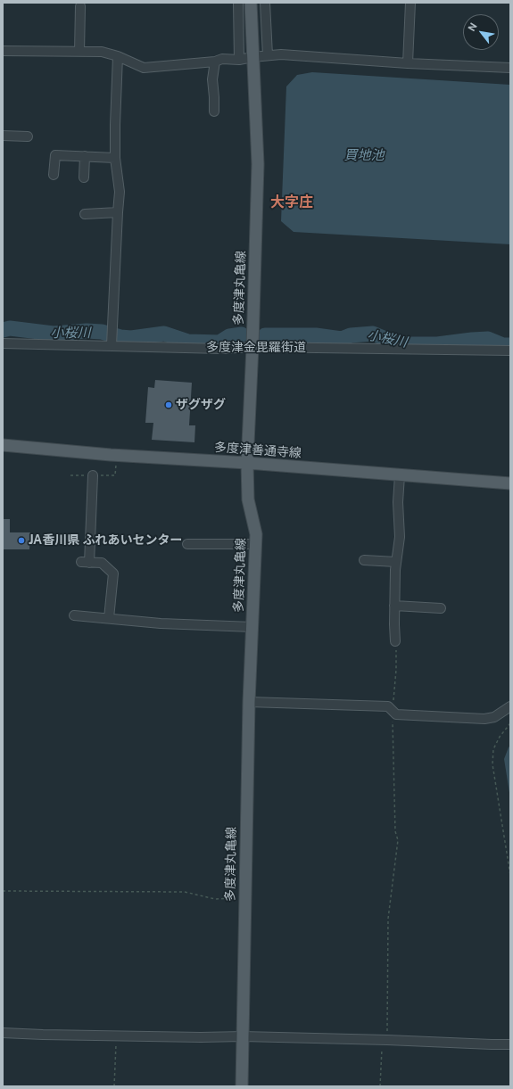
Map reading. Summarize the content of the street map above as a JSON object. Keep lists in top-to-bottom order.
{
  "streets": {
    "main road": ["多度津丸亀線", "多度津善通寺線"],
    "street": ["多度津金毘羅街道"]
  },
  "crossings": [
    ["多度津丸亀線", "多度津金毘羅街道"],
    ["多度津丸亀線", "多度津善通寺線"]
  ],
  "districts": ["大字庄"],
  "water": ["買地池", "小桜川"],
  "places": ["ザグザグ", "JA香川県 ふれあいセンター"],
  "north": "top left"
}
